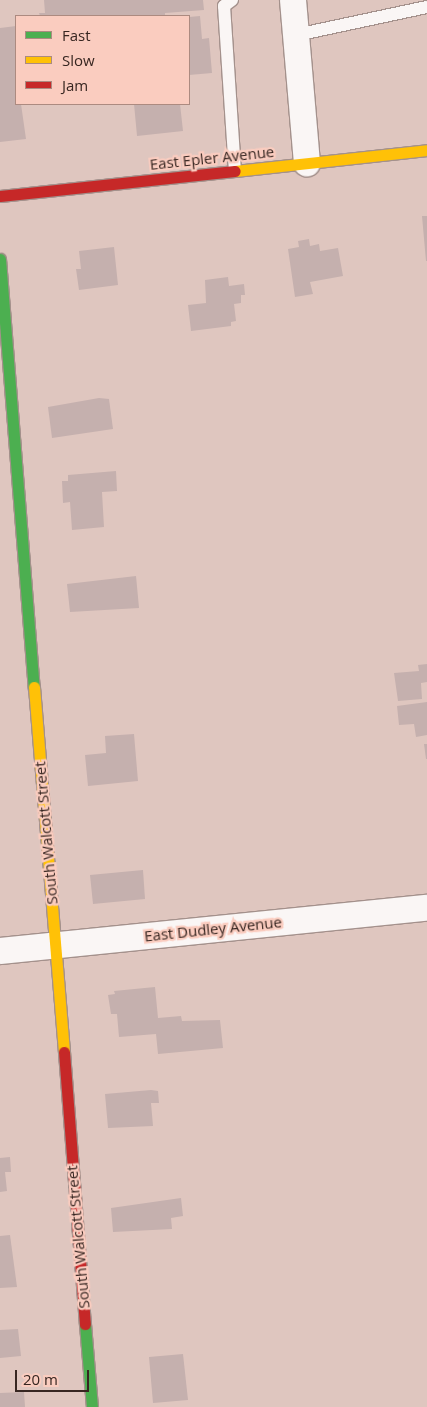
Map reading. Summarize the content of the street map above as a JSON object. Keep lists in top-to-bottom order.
{
  "streets": {
    "street": ["East Epler Avenue", "South Walcott Street", "East Dudley Avenue"]
  },
  "crossings": [
    ["South Walcott Street", "East Dudley Avenue"]
  ],
  "legend": ["Fast", "Slow", "Jam"],
  "scale_bar": "20 m"
}
